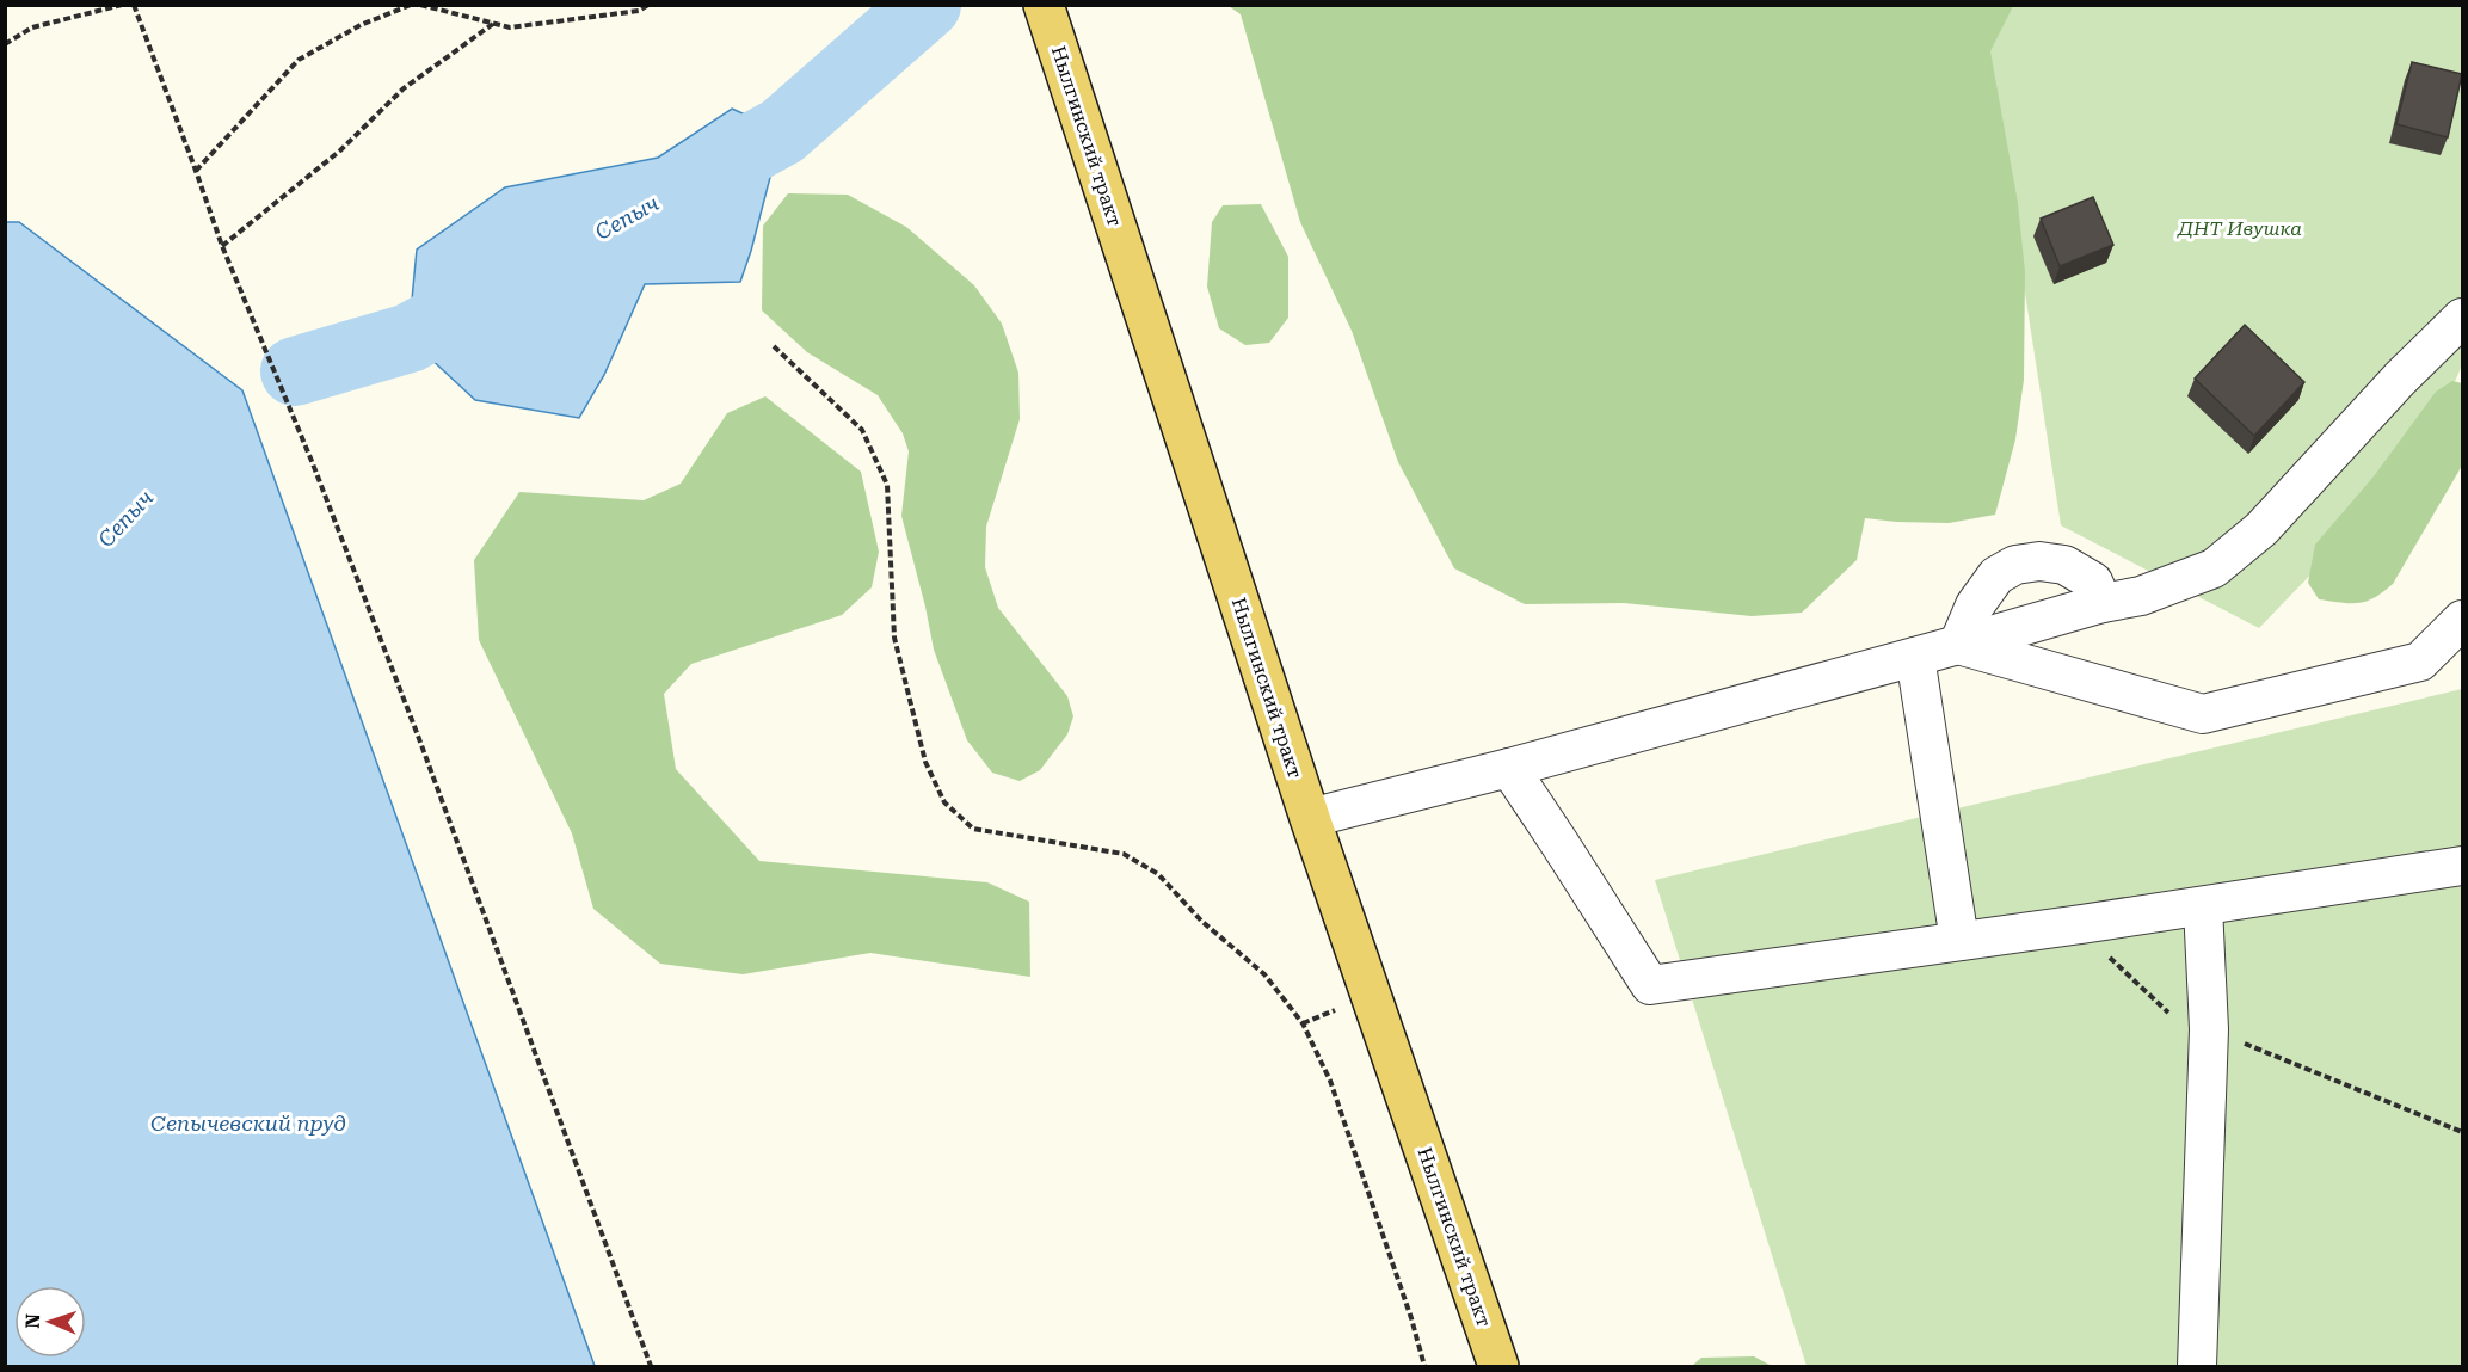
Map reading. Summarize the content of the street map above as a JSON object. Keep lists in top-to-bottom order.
{
  "streets": {
    "main road": ["Нылгинский тракт"]
  },
  "water": ["Сепыч", "Сепычевский пруд"],
  "parks": ["ДНТ Ивушка"],
  "north": "left"
}
